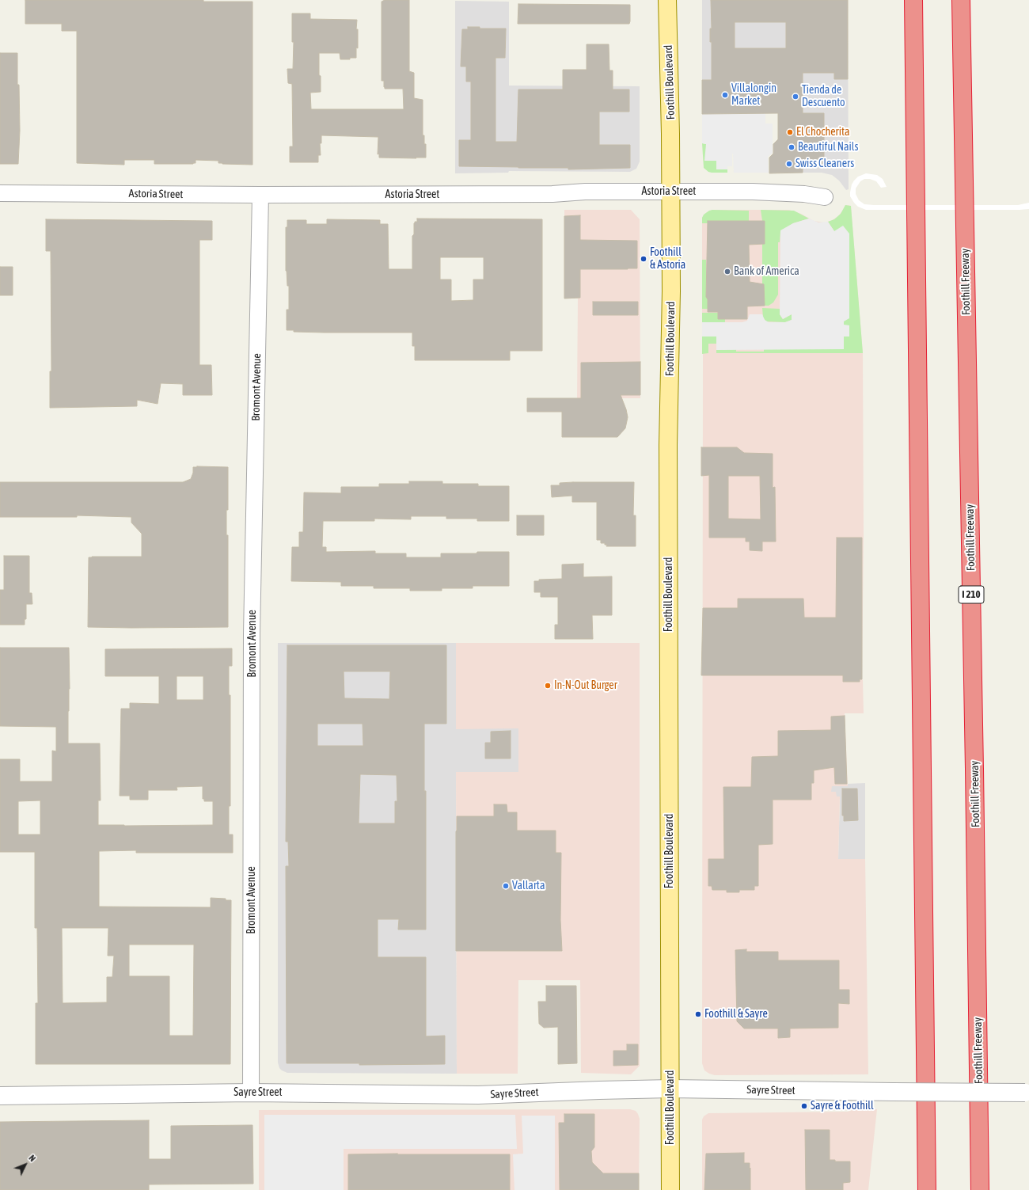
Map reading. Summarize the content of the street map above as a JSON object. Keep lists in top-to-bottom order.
{
  "streets": {
    "highway": ["Foothill Freeway", "I 210"],
    "main road": ["Foothill Boulevard"],
    "street": ["Astoria Street", "Bromont Avenue", "Sayre Street"]
  },
  "crossings": [
    ["Foothill Boulevard", "Astoria Street"],
    ["Foothill Boulevard", "Sayre Street"],
    ["Astoria Street", "Bromont Avenue"],
    ["Bromont Avenue", "Sayre Street"]
  ],
  "places": [
    "Villalongin Market",
    "Tienda de Descuento",
    "El Chocherita",
    "Beautiful Nails",
    "Swiss Cleaners",
    "Foothill & Astoria",
    "Bank of America",
    "In-N-Out Burger",
    "Vallarta",
    "Foothill & Sayre",
    "Sayre & Foothill"
  ],
  "north": "top right"
}
